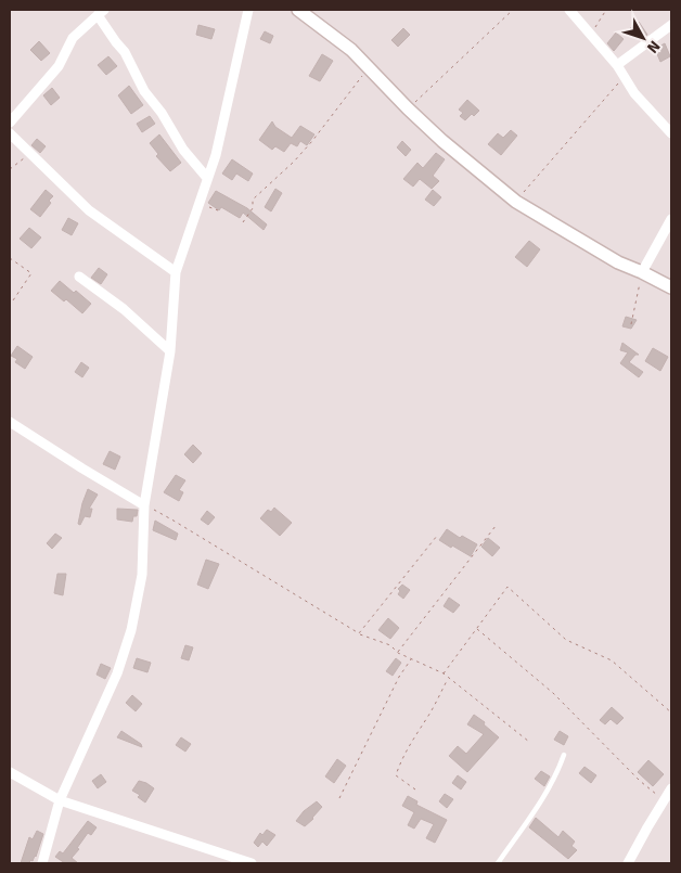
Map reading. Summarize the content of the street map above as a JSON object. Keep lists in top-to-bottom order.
{
  "north": "bottom right"
}
